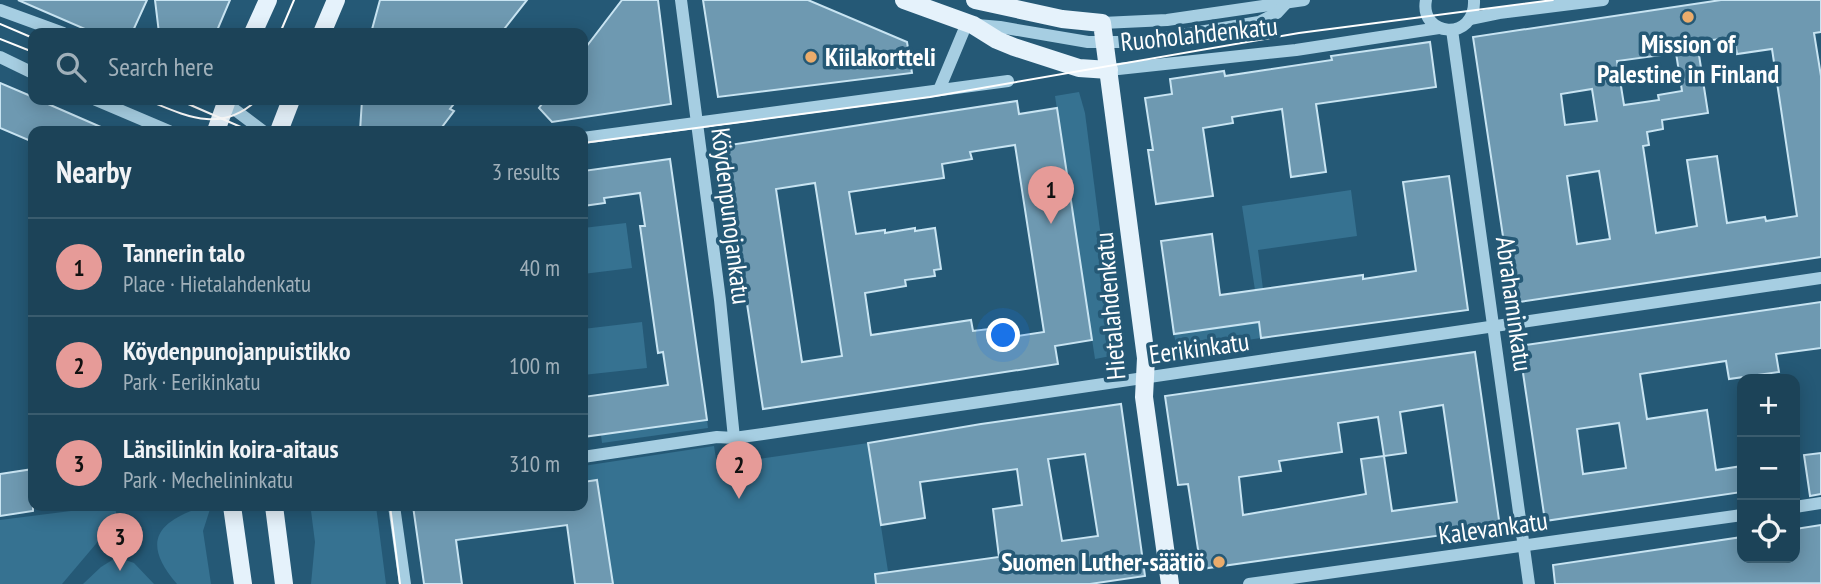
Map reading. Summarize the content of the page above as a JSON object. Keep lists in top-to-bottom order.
{
  "streets": {
    "main road": ["Ruoholahdenkatu", "Hietalahdenkatu"],
    "street": [
      "Köydenpunojankatu",
      "Abrahaminkatu",
      "Eerikinkatu",
      "Kalevankatu"
    ]
  },
  "crossings": [
    ["Ruoholahdenkatu", "Abrahaminkatu"],
    ["Ruoholahdenkatu", "Hietalahdenkatu"],
    ["Köydenpunojankatu", "Eerikinkatu"],
    ["Abrahaminkatu", "Eerikinkatu"],
    ["Abrahaminkatu", "Kalevankatu"],
    ["Hietalahdenkatu", "Eerikinkatu"]
  ],
  "places": ["Mission of Palestine in Finland", "Kiilakortteli", "Suomen Luther-säätiö"],
  "page": {
    "search": "Search here",
    "heading": ["Nearby", "3 results"],
    "pins": ["1", "2", "3"],
    "list": [
      {
        "mark": "1",
        "name": "Tannerin talo",
        "note": "Place · Hietalahdenkatu",
        "value": "40 m"
      },
      {
        "mark": "2",
        "name": "Köydenpunojanpuistikko",
        "note": "Park · Eerikinkatu",
        "value": "100 m"
      },
      {
        "mark": "3",
        "name": "Länsilinkin koira-aitaus",
        "note": "Park · Mechelininkatu",
        "value": "310 m"
      }
    ],
    "map_buttons": ["+", "−"]
  }
}
